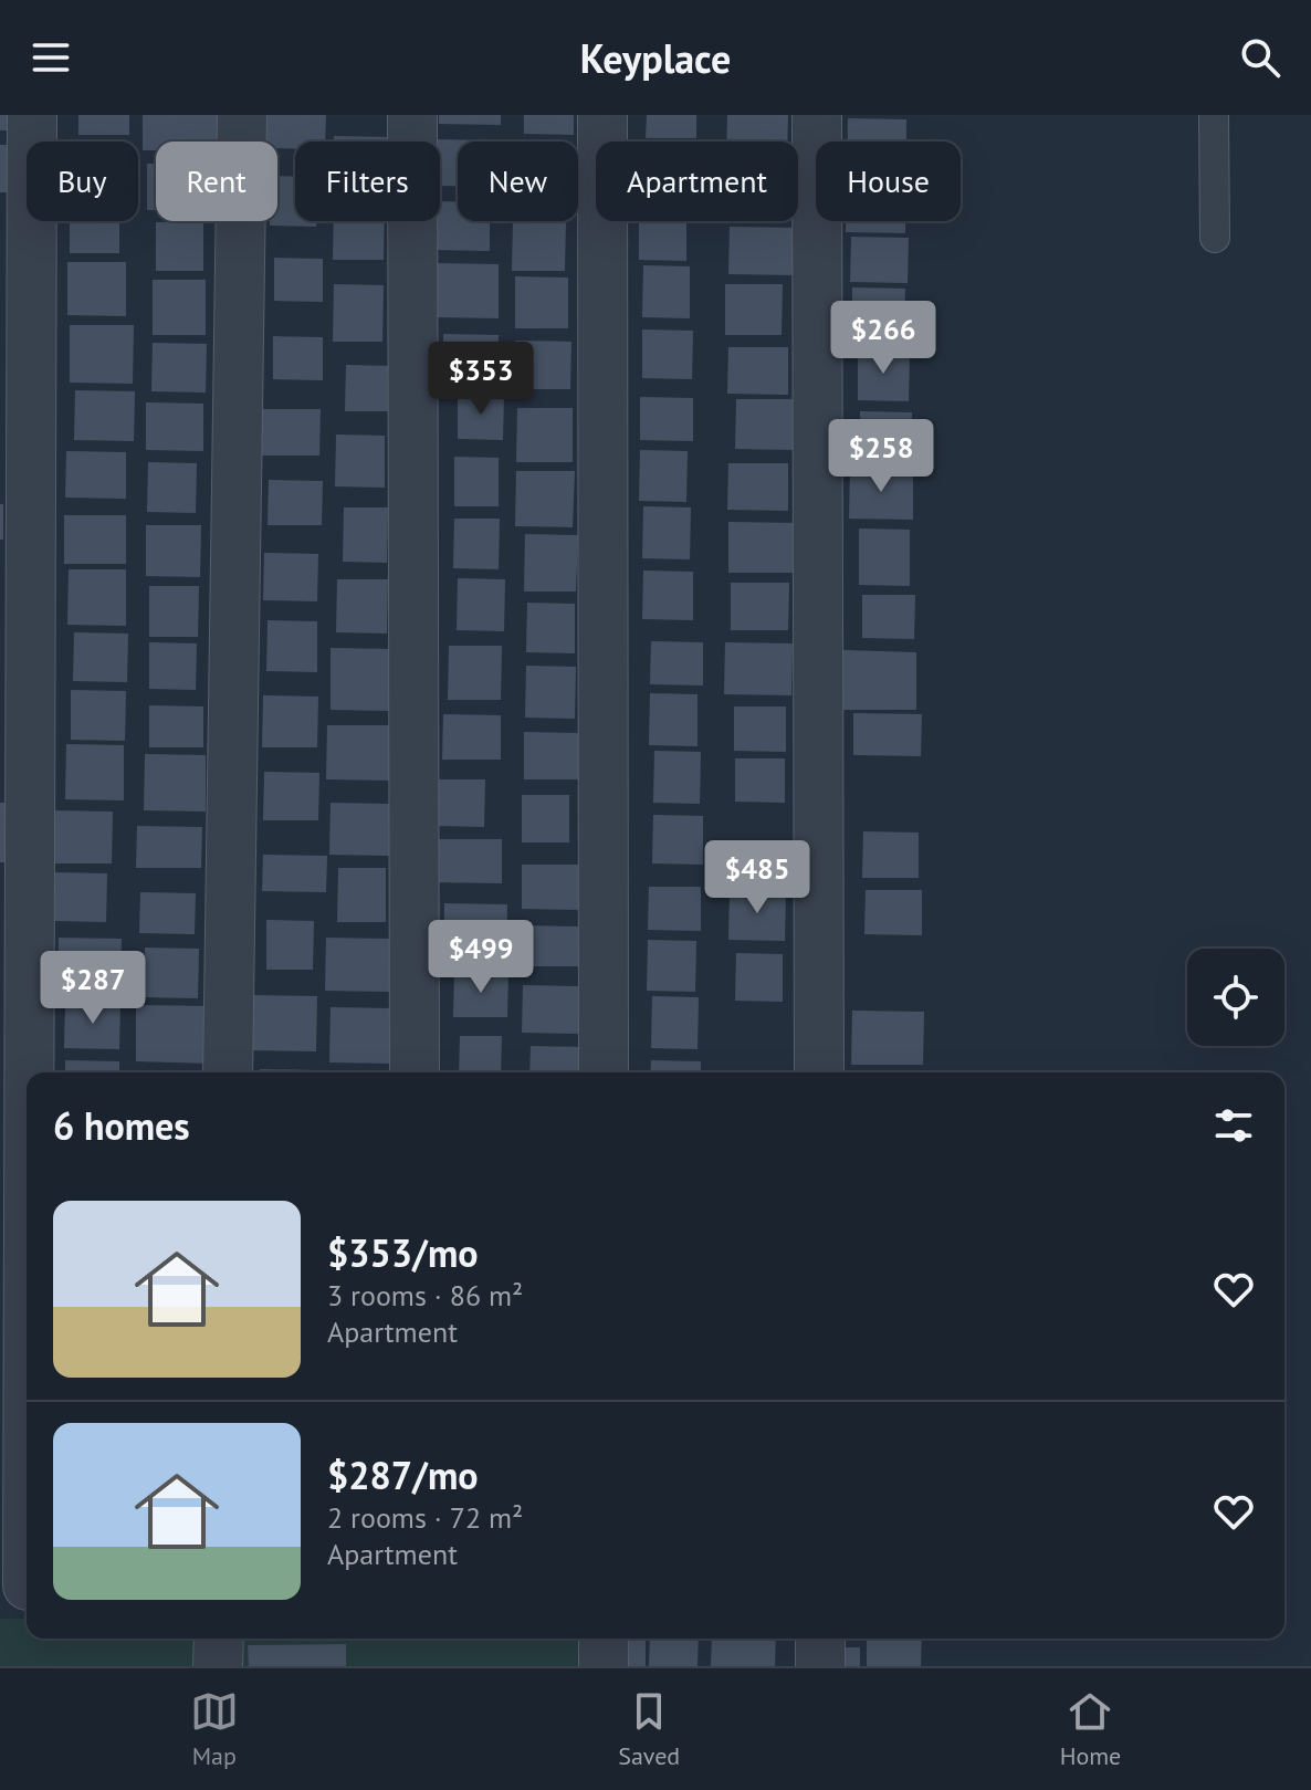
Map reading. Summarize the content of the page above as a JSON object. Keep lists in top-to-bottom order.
{
  "page": {
    "header": "Keyplace",
    "chip": [
      "Buy",
      "Rent",
      "Filters",
      "New",
      "Apartment",
      "House"
    ],
    "price": [
      "$266",
      "$353",
      "$258",
      "$485",
      "$499",
      "$287"
    ],
    "heading": "6 homes",
    "list": [
      {
        "name": "$353/mo",
        "note": "3 rooms · 86 m² · Apartment"
      },
      {
        "name": "$287/mo",
        "note": "2 rooms · 72 m² · Apartment"
      }
    ],
    "tabs": ["Map", "Saved", "Home"]
  }
}
